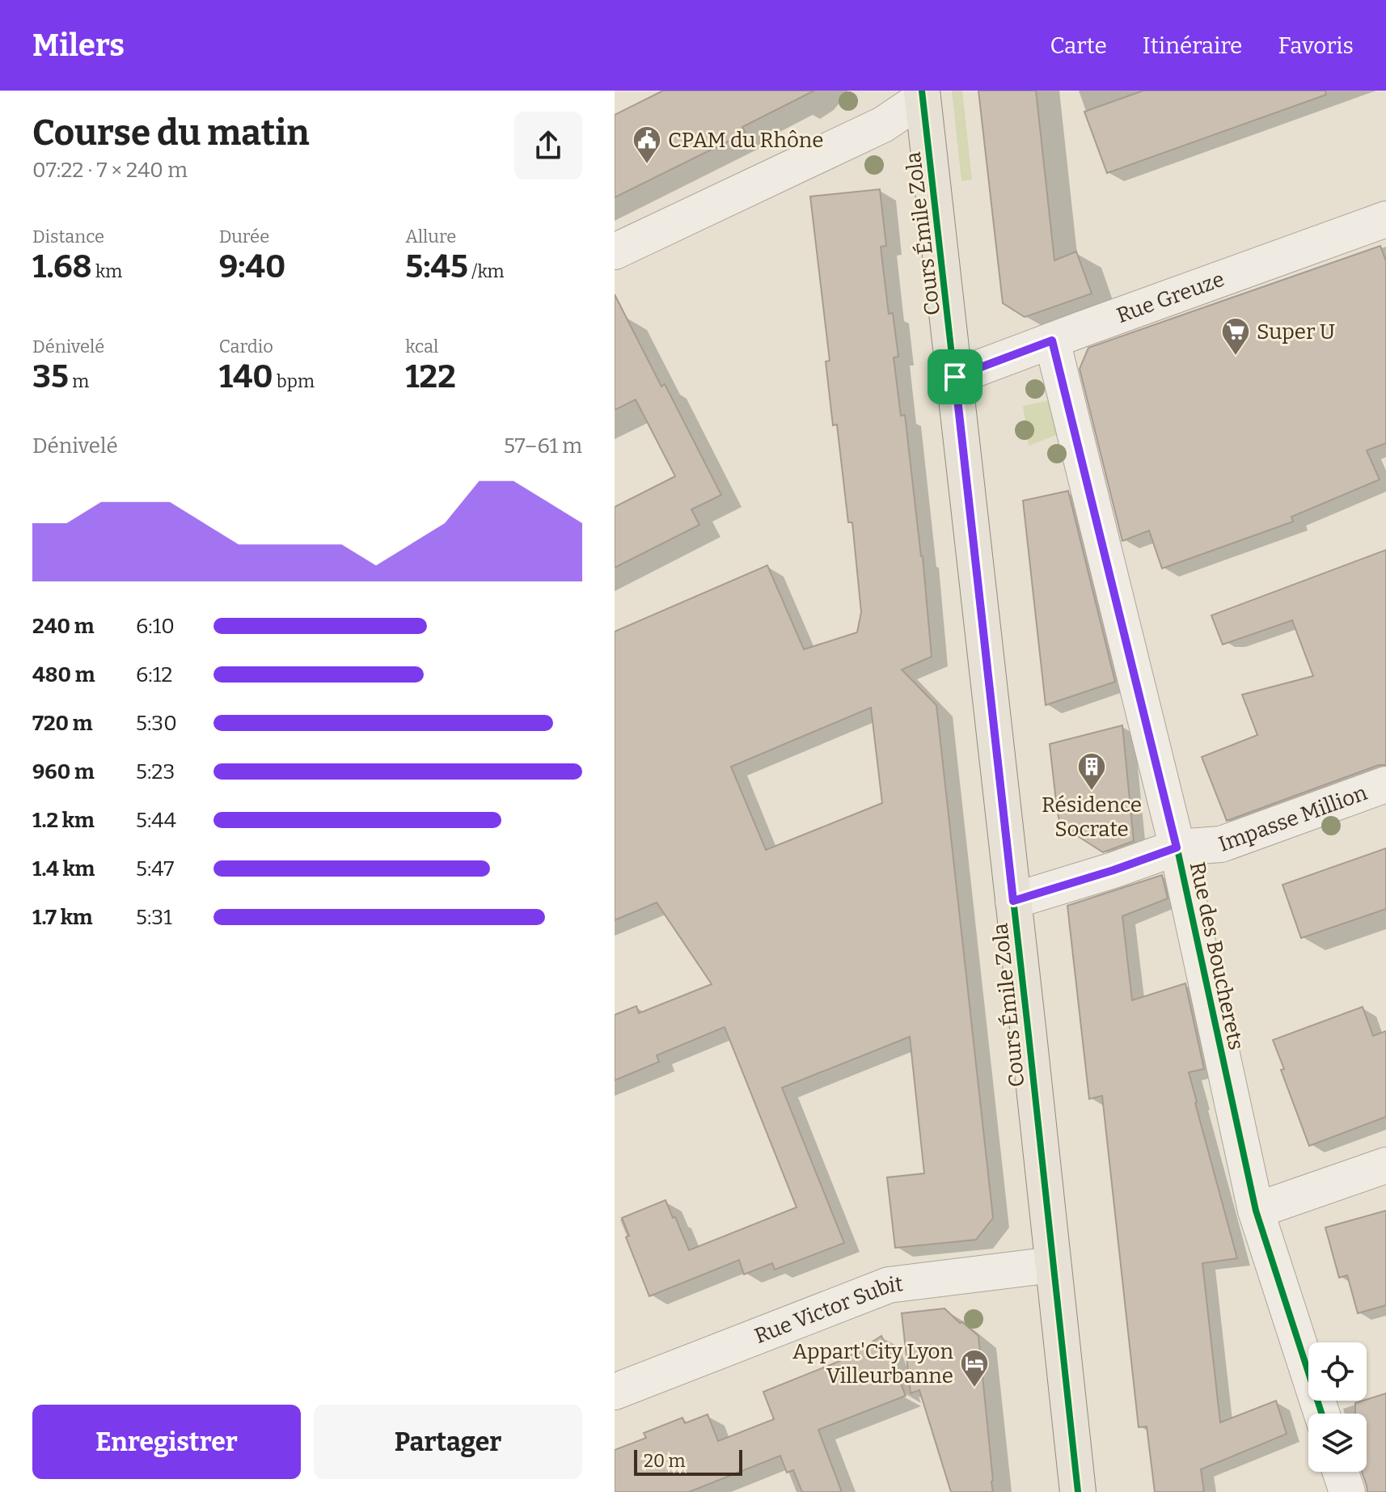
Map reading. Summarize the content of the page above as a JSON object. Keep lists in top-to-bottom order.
{
  "streets": {
    "main road": ["Cours Émile Zola"],
    "street": [
      "Rue Greuze",
      "Impasse Million",
      "Rue des Boucherets",
      "Rue Victor Subit"
    ]
  },
  "crossings": [
    ["Cours Émile Zola", "Rue Greuze"],
    ["Cours Émile Zola", "Impasse Million"],
    ["Cours Émile Zola", "Rue Victor Subit"],
    ["Rue Greuze", "Rue des Boucherets"],
    ["Impasse Million", "Rue des Boucherets"]
  ],
  "places": {
    "public building": ["CPAM du Rhône"],
    "supermarket": ["Super U"],
    "building": ["Résidence Socrate"],
    "hotel": ["Appart'City Lyon Villeurbanne"]
  },
  "scale_bar": "20 m",
  "page": {
    "header": "Milers",
    "nav": ["Carte", "Itinéraire", "Favoris"],
    "heading": ["Course du matin", "07:22 · 7 × 240 m"],
    "stats": [
      ["Distance", "1.68 km"],
      ["Durée", "9:40"],
      ["Allure", "5:45 /km"],
      ["Dénivelé", "35 m"],
      ["Cardio", "140 bpm"],
      ["kcal", "122"]
    ],
    "chart": ["Dénivelé", "57–61 m"],
    "list": [
      {
        "name": "240 m",
        "note": "6:10"
      },
      {
        "name": "480 m",
        "note": "6:12"
      },
      {
        "name": "720 m",
        "note": "5:30"
      },
      {
        "name": "960 m",
        "note": "5:23"
      },
      {
        "name": "1.2 km",
        "note": "5:44"
      },
      {
        "name": "1.4 km",
        "note": "5:47"
      },
      {
        "name": "1.7 km",
        "note": "5:31"
      }
    ],
    "buttons": ["Enregistrer", "Partager"],
    "scale": "20 m"
  }
}
